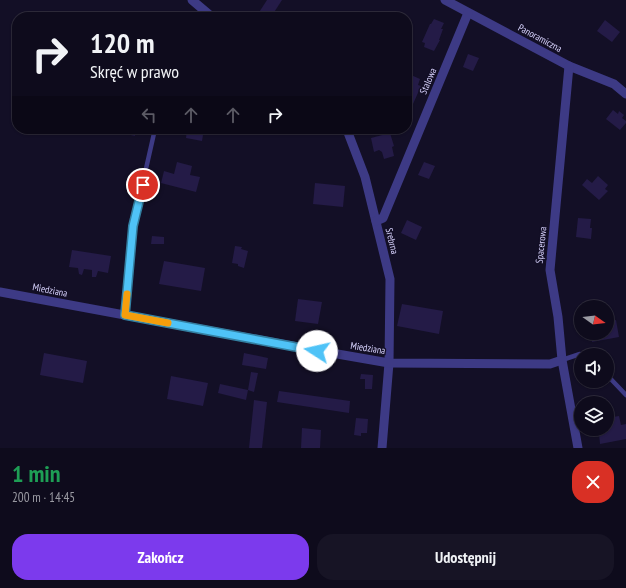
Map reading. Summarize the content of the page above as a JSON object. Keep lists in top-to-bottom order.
{
  "streets": {
    "street": [
      "Panoramiczna",
      "Stalowa",
      "Srebrna",
      "Spacerowa",
      "Miedziana"
    ]
  },
  "crossings": [
    ["Panoramiczna", "Stalowa"],
    ["Panoramiczna", "Spacerowa"],
    ["Stalowa", "Srebrna"],
    ["Srebrna", "Miedziana"]
  ],
  "north": "right",
  "page": {
    "turn": ["120 m", "Skręć w prawo"],
    "heading": ["1 min", "200 m · 14:45"],
    "buttons": ["Zakończ", "Udostępnij"]
  }
}
